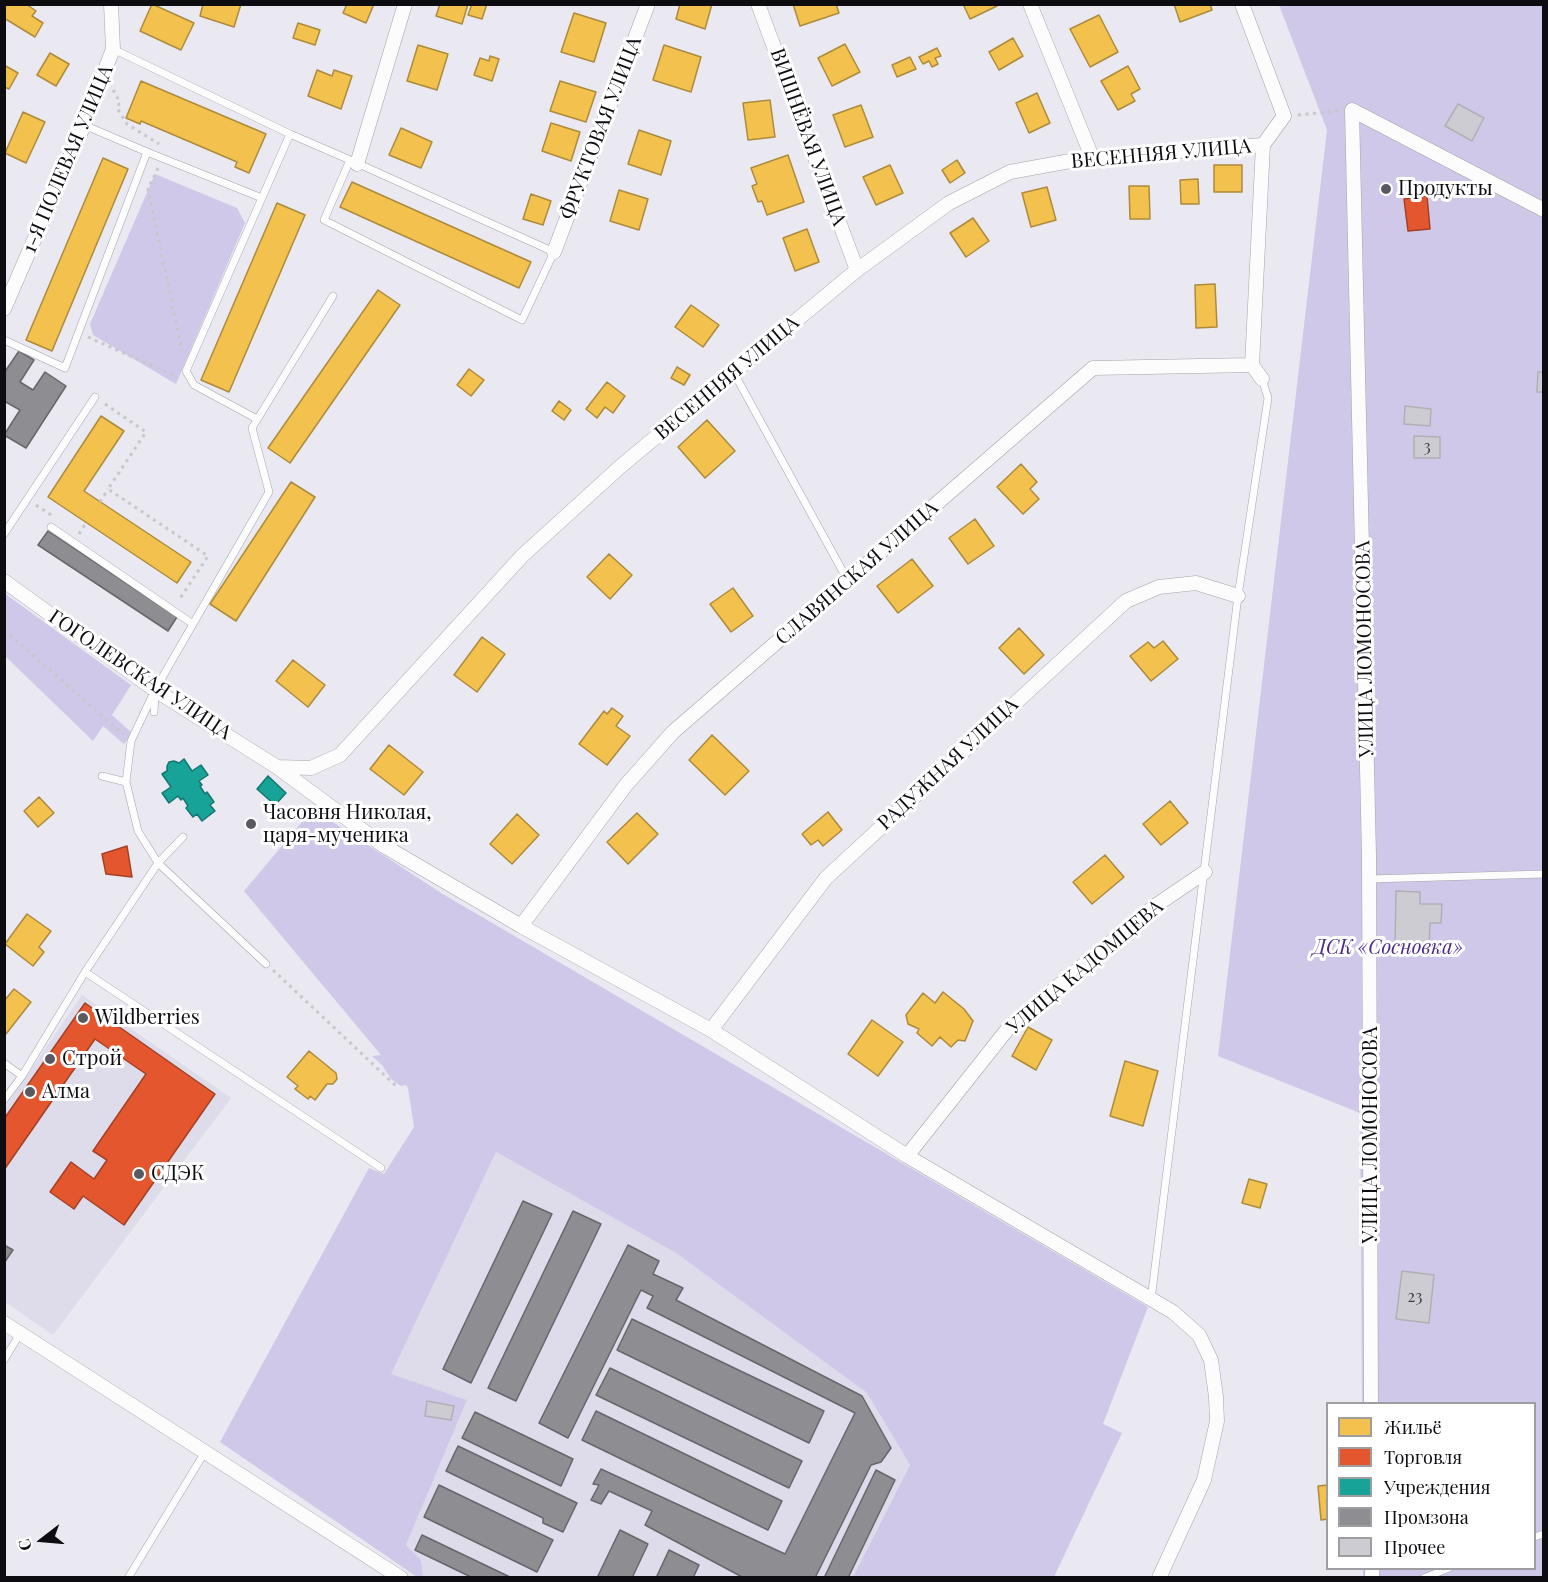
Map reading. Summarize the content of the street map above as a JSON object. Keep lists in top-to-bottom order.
{
  "streets": {
    "street": [
      "ФРУКТОВАЯ УЛИЦА",
      "ВИШНЁВАЯ УЛИЦА",
      "ВЕСЕННЯЯ УЛИЦА",
      "1-Я ПОЛЕВАЯ УЛИЦА",
      "СЛАВЯНСКАЯ УЛИЦА",
      "УЛИЦА ЛОМОНОСОВА",
      "ГОГОЛЕВСКАЯ УЛИЦА",
      "РАДУЖНАЯ УЛИЦА",
      "УЛИЦА КАДОМЦЕВА"
    ]
  },
  "crossings": [
    ["ВИШНЁВАЯ УЛИЦА", "ВЕСЕННЯЯ УЛИЦА"],
    ["ВЕСЕННЯЯ УЛИЦА", "ГОГОЛЕВСКАЯ УЛИЦА"],
    ["СЛАВЯНСКАЯ УЛИЦА", "ГОГОЛЕВСКАЯ УЛИЦА"],
    ["ГОГОЛЕВСКАЯ УЛИЦА", "РАДУЖНАЯ УЛИЦА"],
    ["ГОГОЛЕВСКАЯ УЛИЦА", "УЛИЦА КАДОМЦЕВА"]
  ],
  "parks": ["ДСК «Сосновка»"],
  "places": [
    "Продукты",
    "Часовня Николая, царя-мученика",
    "Wildberries",
    "Строй",
    "Алма",
    "СДЭК"
  ],
  "house_numbers": ["3", "23"],
  "legend": [
    "Жильё",
    "Торговля",
    "Учреждения",
    "Промзона",
    "Прочее"
  ],
  "north": "left"
}
